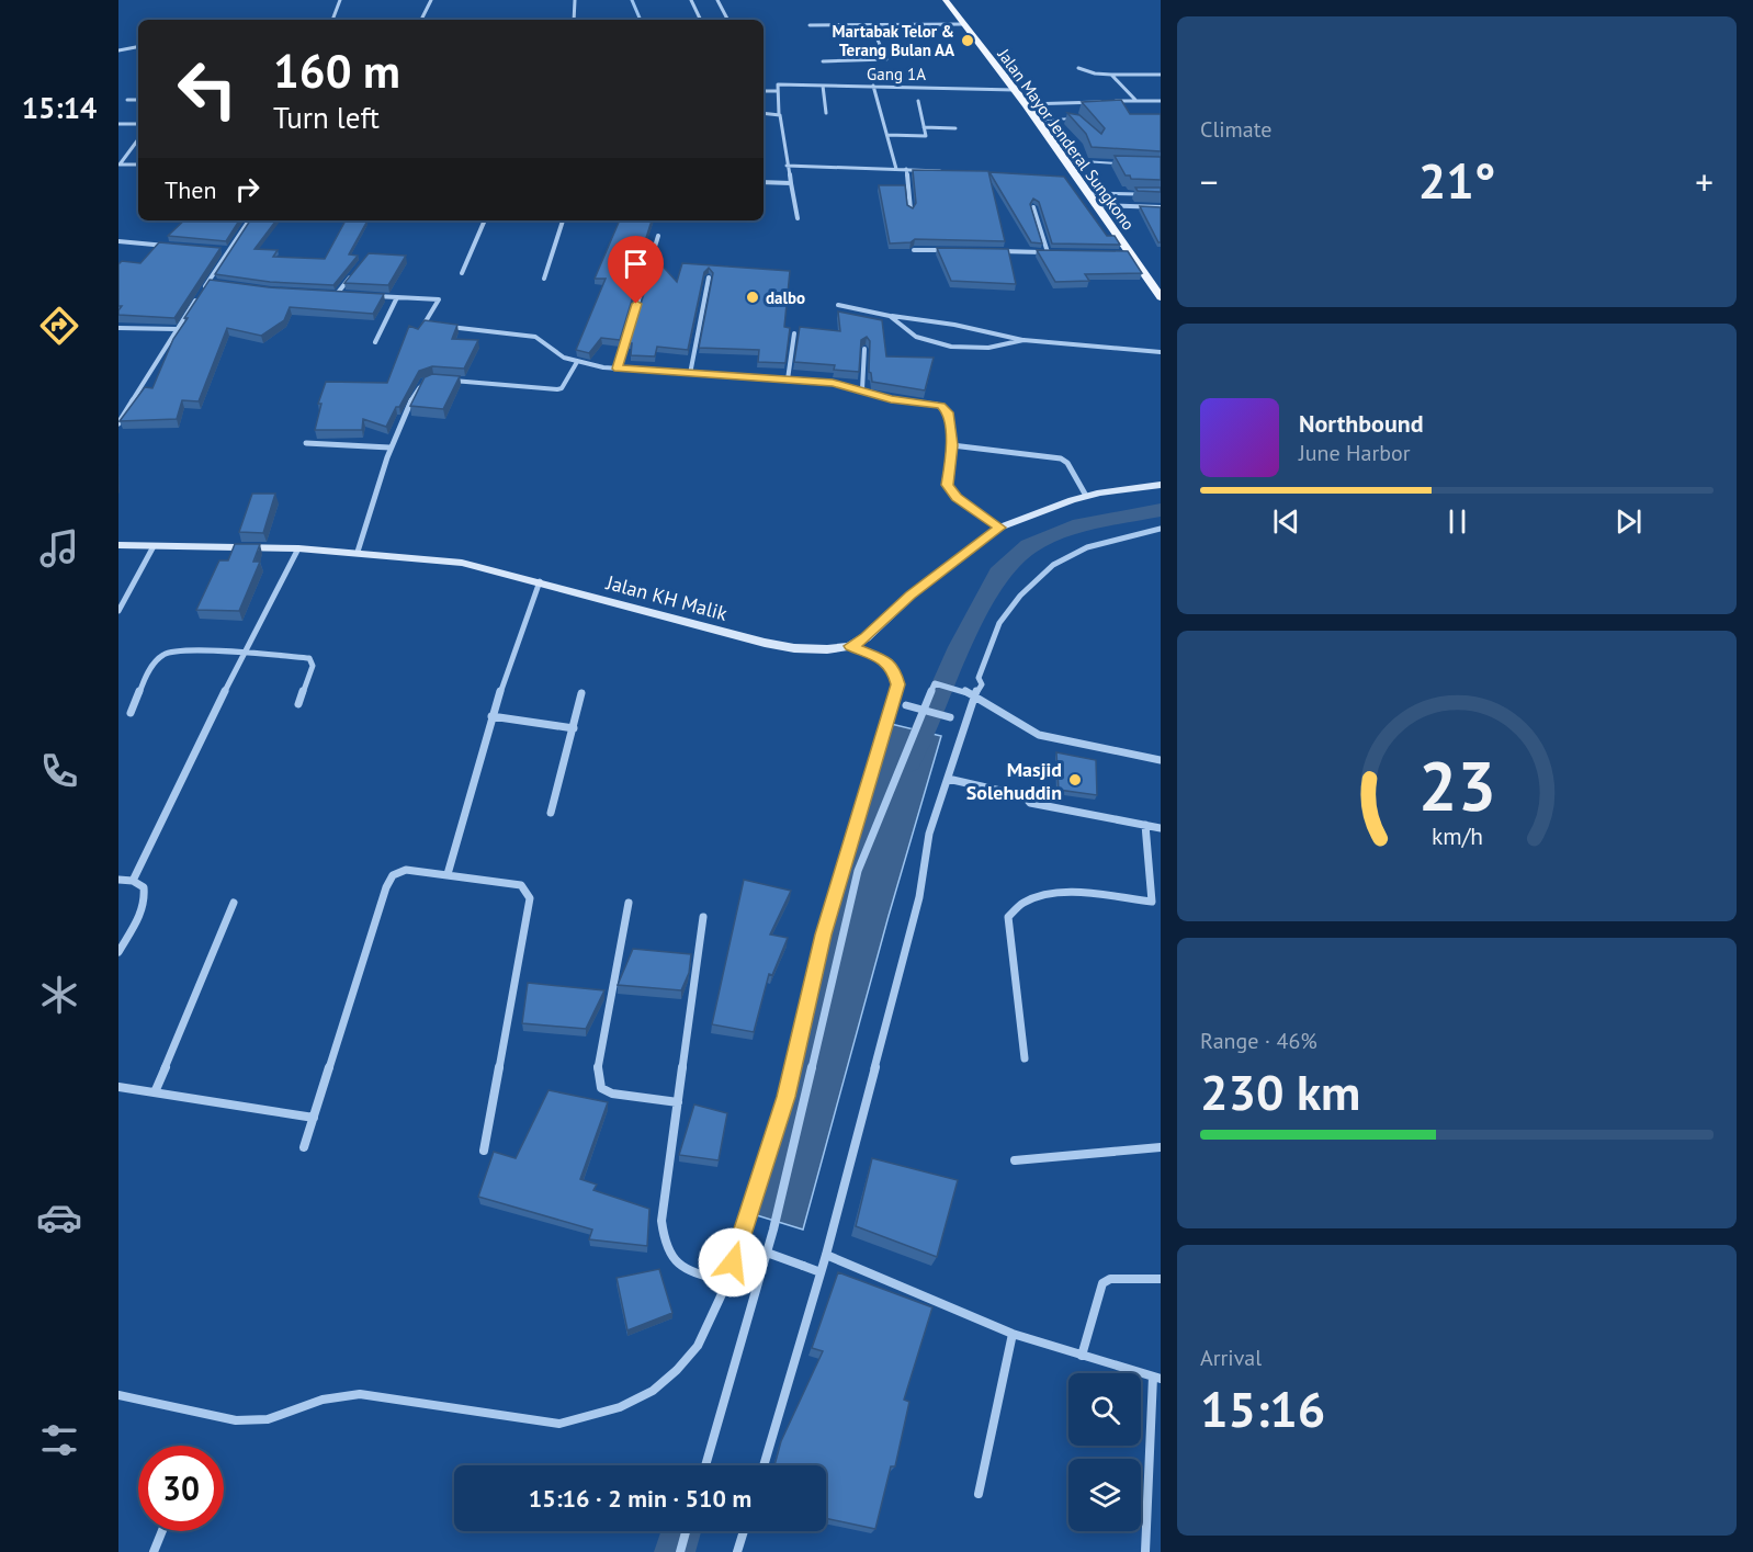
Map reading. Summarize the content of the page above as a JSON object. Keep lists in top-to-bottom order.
{
  "streets": {
    "main road": ["Jalan Mayor Jenderal Sungkono"],
    "street": ["Gang 1A", "Jalan KH Malik"]
  },
  "crossings": [
    ["Gang 1A", "Jalan Mayor Jenderal Sungkono"]
  ],
  "places": ["Martabak Telor & Terang Bulan AA", "dalbo", "Masjid Solehuddin"],
  "page": {
    "tabs": "15:14",
    "tile": [
      "Climate",
      ["Range · 46%", "230 km"],
      ["Arrival", "15:16"]
    ],
    "turn": ["160 m", "Turn left"],
    "heat": ["−", "21°", "+"],
    "then": "Then",
    "song": ["Northbound", "June Harbor"],
    "limit": "30",
    "trip": "15:16 · 2 min · 510 m",
    "gauge": ["23", "km/h"]
  }
}
